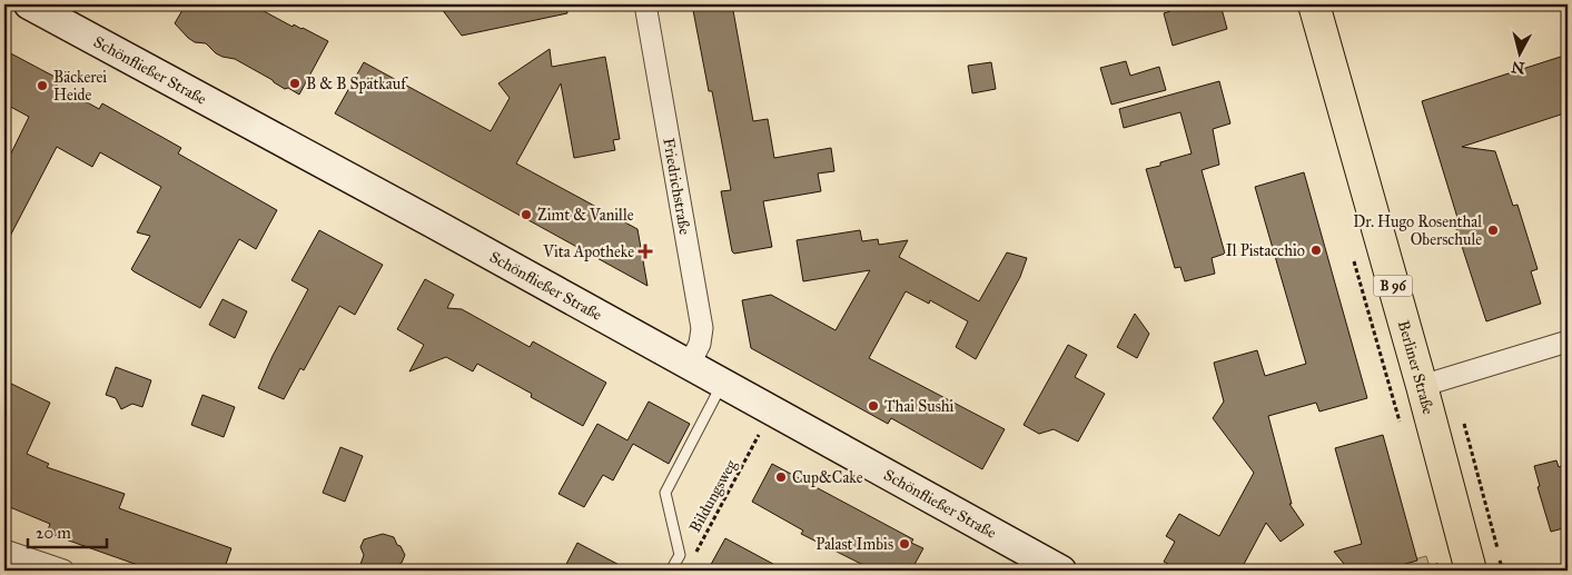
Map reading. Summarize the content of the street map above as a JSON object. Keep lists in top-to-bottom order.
{
  "streets": {
    "main road": ["Schönfließer Straße", "B 96", "Berliner Straße"],
    "street": ["Friedrichstraße"],
    "path": ["Bildungsweg"]
  },
  "crossings": [
    ["Schönfließer Straße", "Friedrichstraße"]
  ],
  "places": {
    "other": [
      "B & B Spätkauf",
      "Bäckerei Heide",
      "Zimt & Vanille",
      "Dr. Hugo Rosenthal Oberschule",
      "Il Pistacchio",
      "Thai Sushi",
      "Cup&Cake",
      "Palast Imbis"
    ],
    "health": ["Vita Apotheke"]
  },
  "scale_bar": "20 m",
  "north": "bottom"
}
